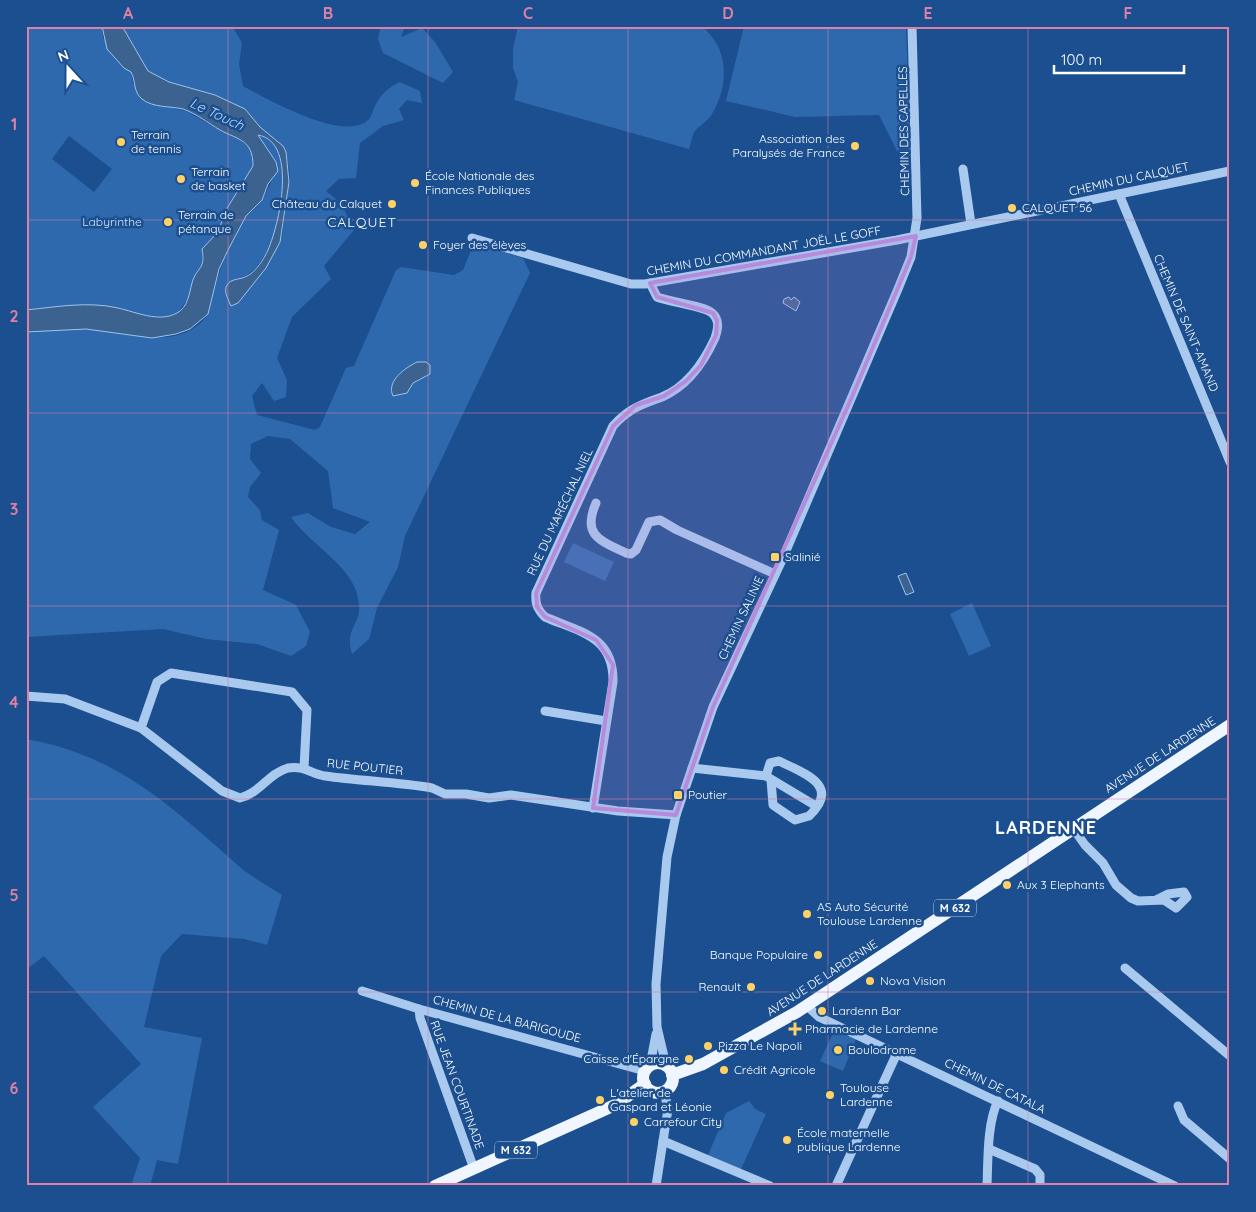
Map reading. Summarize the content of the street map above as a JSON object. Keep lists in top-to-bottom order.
{
  "streets": {
    "main road": ["AVENUE DE LARDENNE", "M 632"],
    "street": [
      "CHEMIN DES CAPELLES",
      "CHEMIN DU CALQUET",
      "CHEMIN DU COMMANDANT JOËL LE GOFF",
      "CHEMIN DE SAINT-AMAND",
      "RUE DU MARÉCHAL NIEL",
      "CHEMIN SALINIE",
      "RUE POUTIER",
      "CHEMIN DE LA BARIGOUDE",
      "RUE JEAN COURTINADE",
      "CHEMIN DE CATALA"
    ]
  },
  "crossings": [
    ["CHEMIN DES CAPELLES", "CHEMIN DU CALQUET"],
    ["CHEMIN DES CAPELLES", "CHEMIN DU COMMANDANT JOËL LE GOFF"],
    ["CHEMIN DES CAPELLES", "CHEMIN SALINIE"],
    ["CHEMIN DU CALQUET", "CHEMIN DU COMMANDANT JOËL LE GOFF"],
    ["CHEMIN DU CALQUET", "CHEMIN DE SAINT-AMAND"],
    ["CHEMIN DU CALQUET", "CHEMIN SALINIE"],
    ["CHEMIN DU COMMANDANT JOËL LE GOFF", "RUE DU MARÉCHAL NIEL"],
    ["CHEMIN DU COMMANDANT JOËL LE GOFF", "CHEMIN SALINIE"],
    ["RUE DU MARÉCHAL NIEL", "RUE POUTIER"],
    ["CHEMIN SALINIE", "AVENUE DE LARDENNE"],
    ["CHEMIN SALINIE", "RUE POUTIER"],
    ["CHEMIN SALINIE", "M 632"],
    ["CHEMIN SALINIE", "CHEMIN DE LA BARIGOUDE"],
    ["AVENUE DE LARDENNE", "M 632"],
    ["AVENUE DE LARDENNE", "CHEMIN DE LA BARIGOUDE"],
    ["AVENUE DE LARDENNE", "CHEMIN DE CATALA"],
    ["M 632", "CHEMIN DE LA BARIGOUDE"],
    ["M 632", "RUE JEAN COURTINADE"],
    ["CHEMIN DE LA BARIGOUDE", "RUE JEAN COURTINADE"]
  ],
  "districts": ["CALQUET", "LARDENNE"],
  "water": ["Le Touch"],
  "parks": ["Labyrinthe"],
  "places": {
    "other": [
      "Terrain de tennis",
      "Association des Paralysés de France",
      "Terrain de basket",
      "École Nationale des Finances Publiques",
      "Château du Calquet",
      "CALQUET 56",
      "Terrain de pétanque",
      "Foyer des élèves",
      "Aux 3 Elephants",
      "AS Auto Sécurité Toulouse Lardenne",
      "Banque Populaire",
      "Nova Vision",
      "Renault",
      "Lardenn Bar",
      "Pizza Le Napoli",
      "Boulodrome",
      "Caisse d'Épargne",
      "Crédit Agricole",
      "Toulouse Lardenne",
      "L'atelier de Gaspard et Léonie",
      "Carrefour City",
      "École maternelle publique Lardenne"
    ],
    "transit": ["Salinié", "Poutier"],
    "health": ["Pharmacie de Lardenne"]
  },
  "scale_bar": "100 m",
  "north": "top",
  "grid": {
    "columns": [
      "A",
      "B",
      "C",
      "D",
      "E",
      "F"
    ],
    "rows": [
      "1",
      "2",
      "3",
      "4",
      "5",
      "6"
    ]
  }
}
